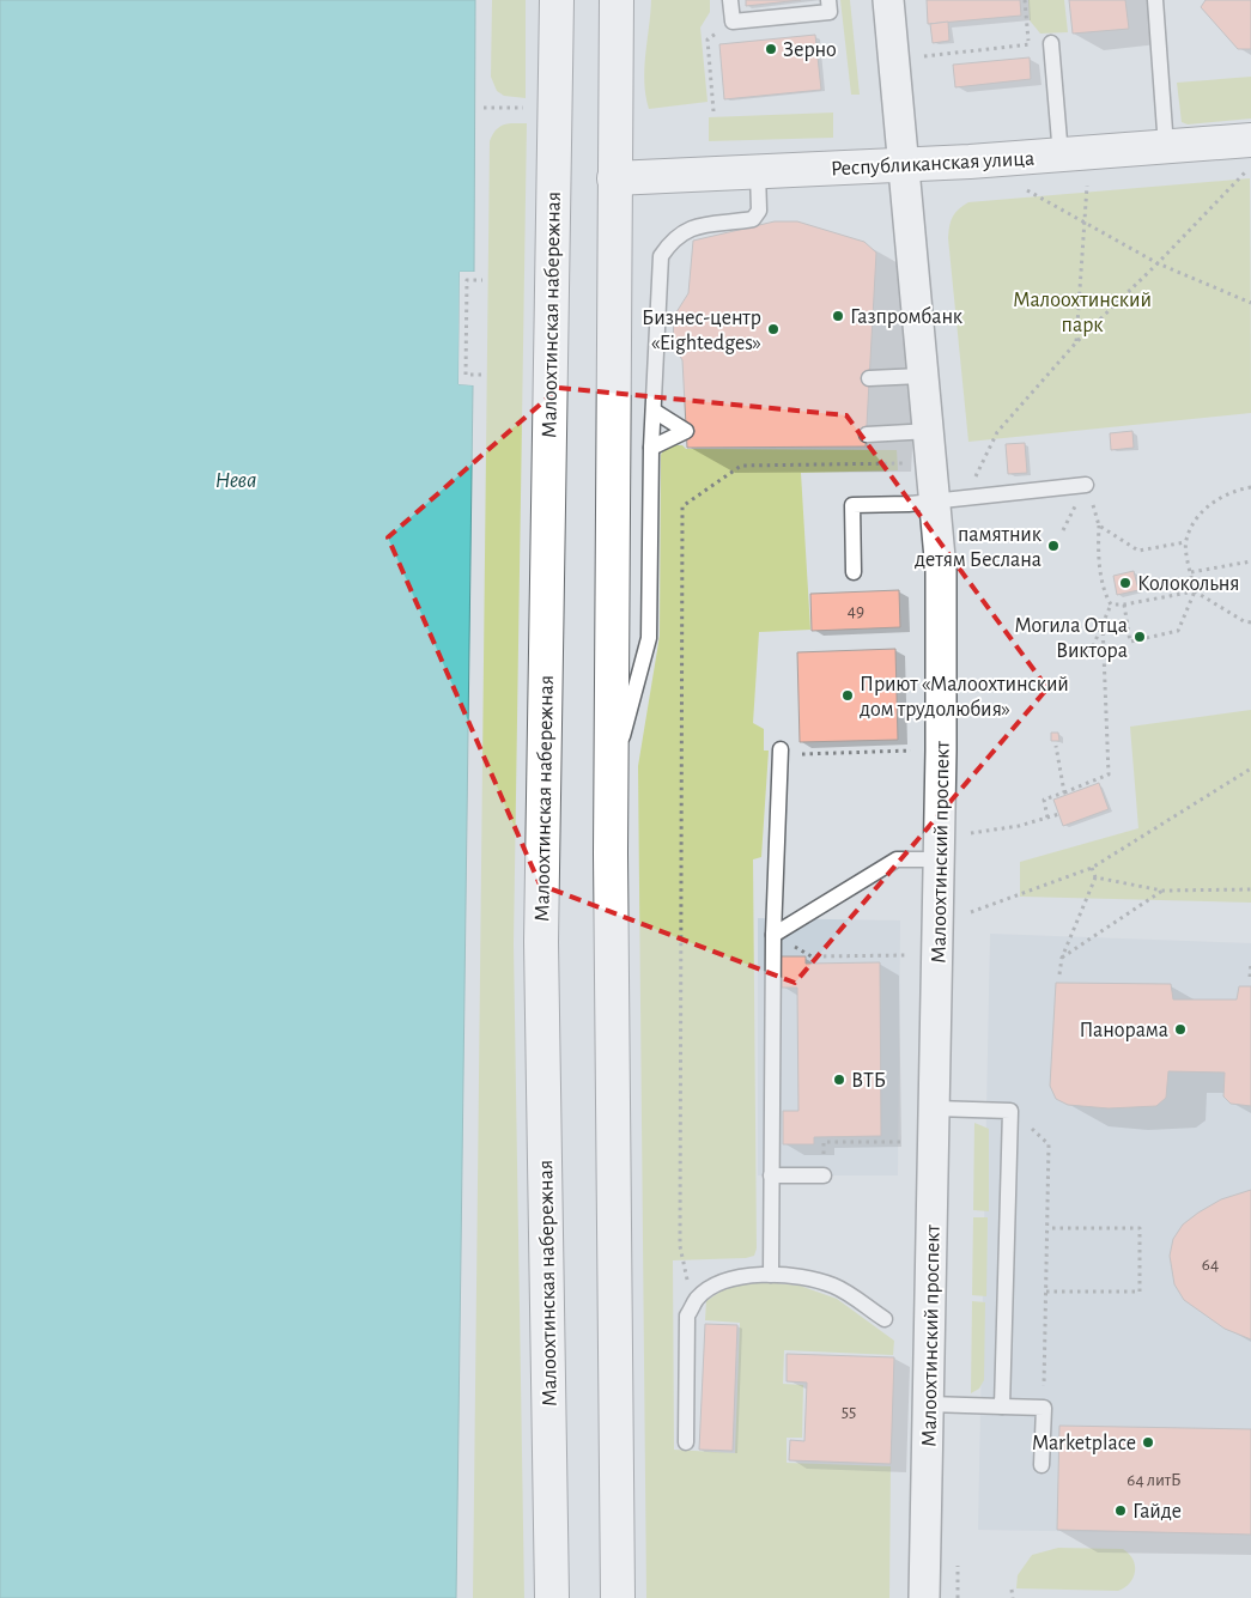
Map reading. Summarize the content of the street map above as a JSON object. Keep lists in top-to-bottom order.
{
  "streets": {
    "main road": ["Республиканская улица", "Малоохтинская набережная"],
    "street": ["Малоохтинский проспект"]
  },
  "crossings": [
    ["Республиканская улица", "Малоохтинский проспект"]
  ],
  "water": ["Нева"],
  "parks": ["Малоохтинский парк"],
  "places": [
    "Зерно",
    "Газпромбанк",
    "Бизнес-центр «Eightedges»",
    "памятник детям Беслана",
    "Колокольня",
    "Могила Отца Виктора",
    "Приют «Малоохтинский дом трудолюбия»",
    "Панорама",
    "ВТБ",
    "Marketplace",
    "Гайде"
  ],
  "house_numbers": [
    "49",
    "64",
    "55",
    "64 литБ"
  ]
}
